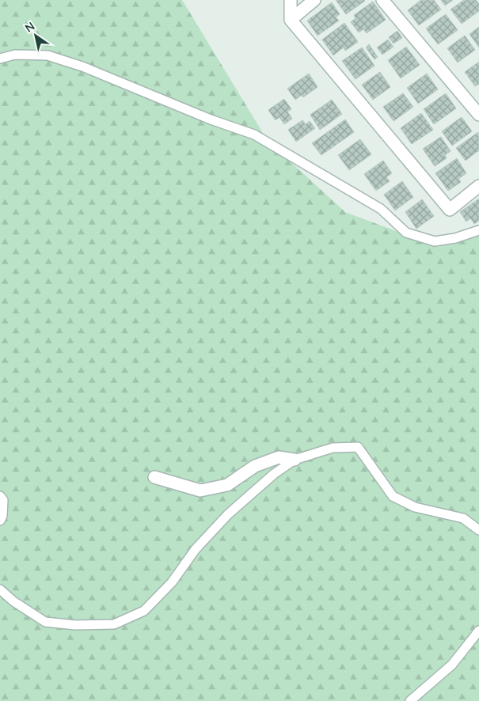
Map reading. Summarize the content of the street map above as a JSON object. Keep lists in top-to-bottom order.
{
  "north": "top left"
}
